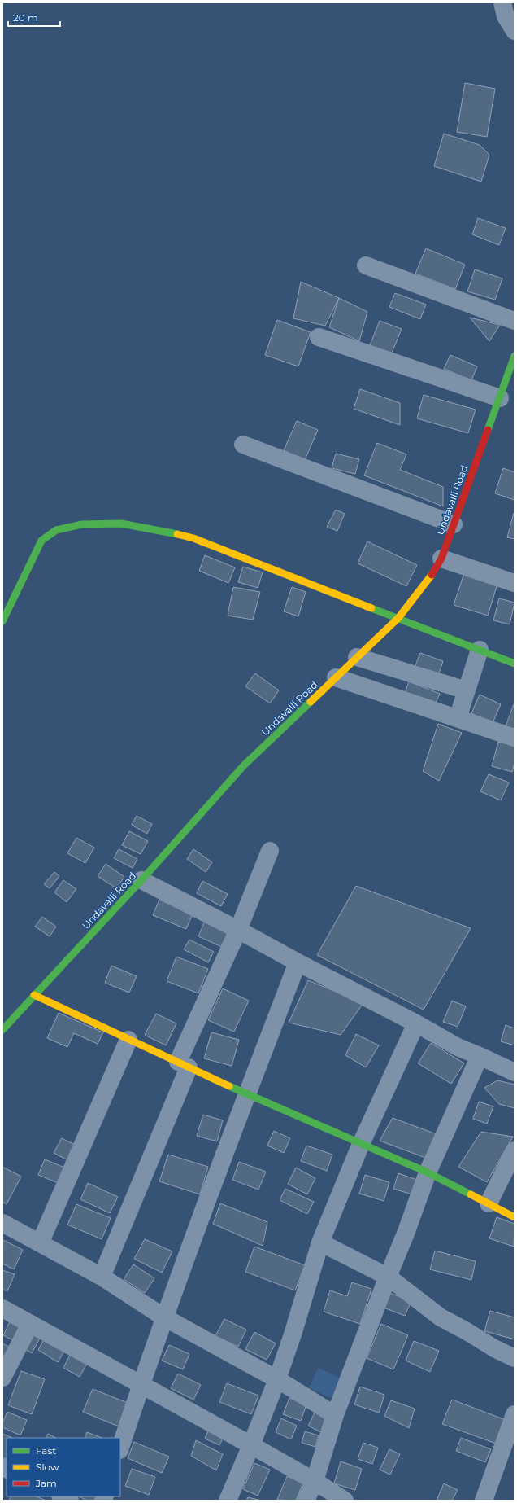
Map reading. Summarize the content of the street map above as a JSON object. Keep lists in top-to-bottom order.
{
  "streets": {
    "street": ["Undavalli Road"]
  },
  "legend": ["Fast", "Slow", "Jam"],
  "scale_bar": "20 m"
}
